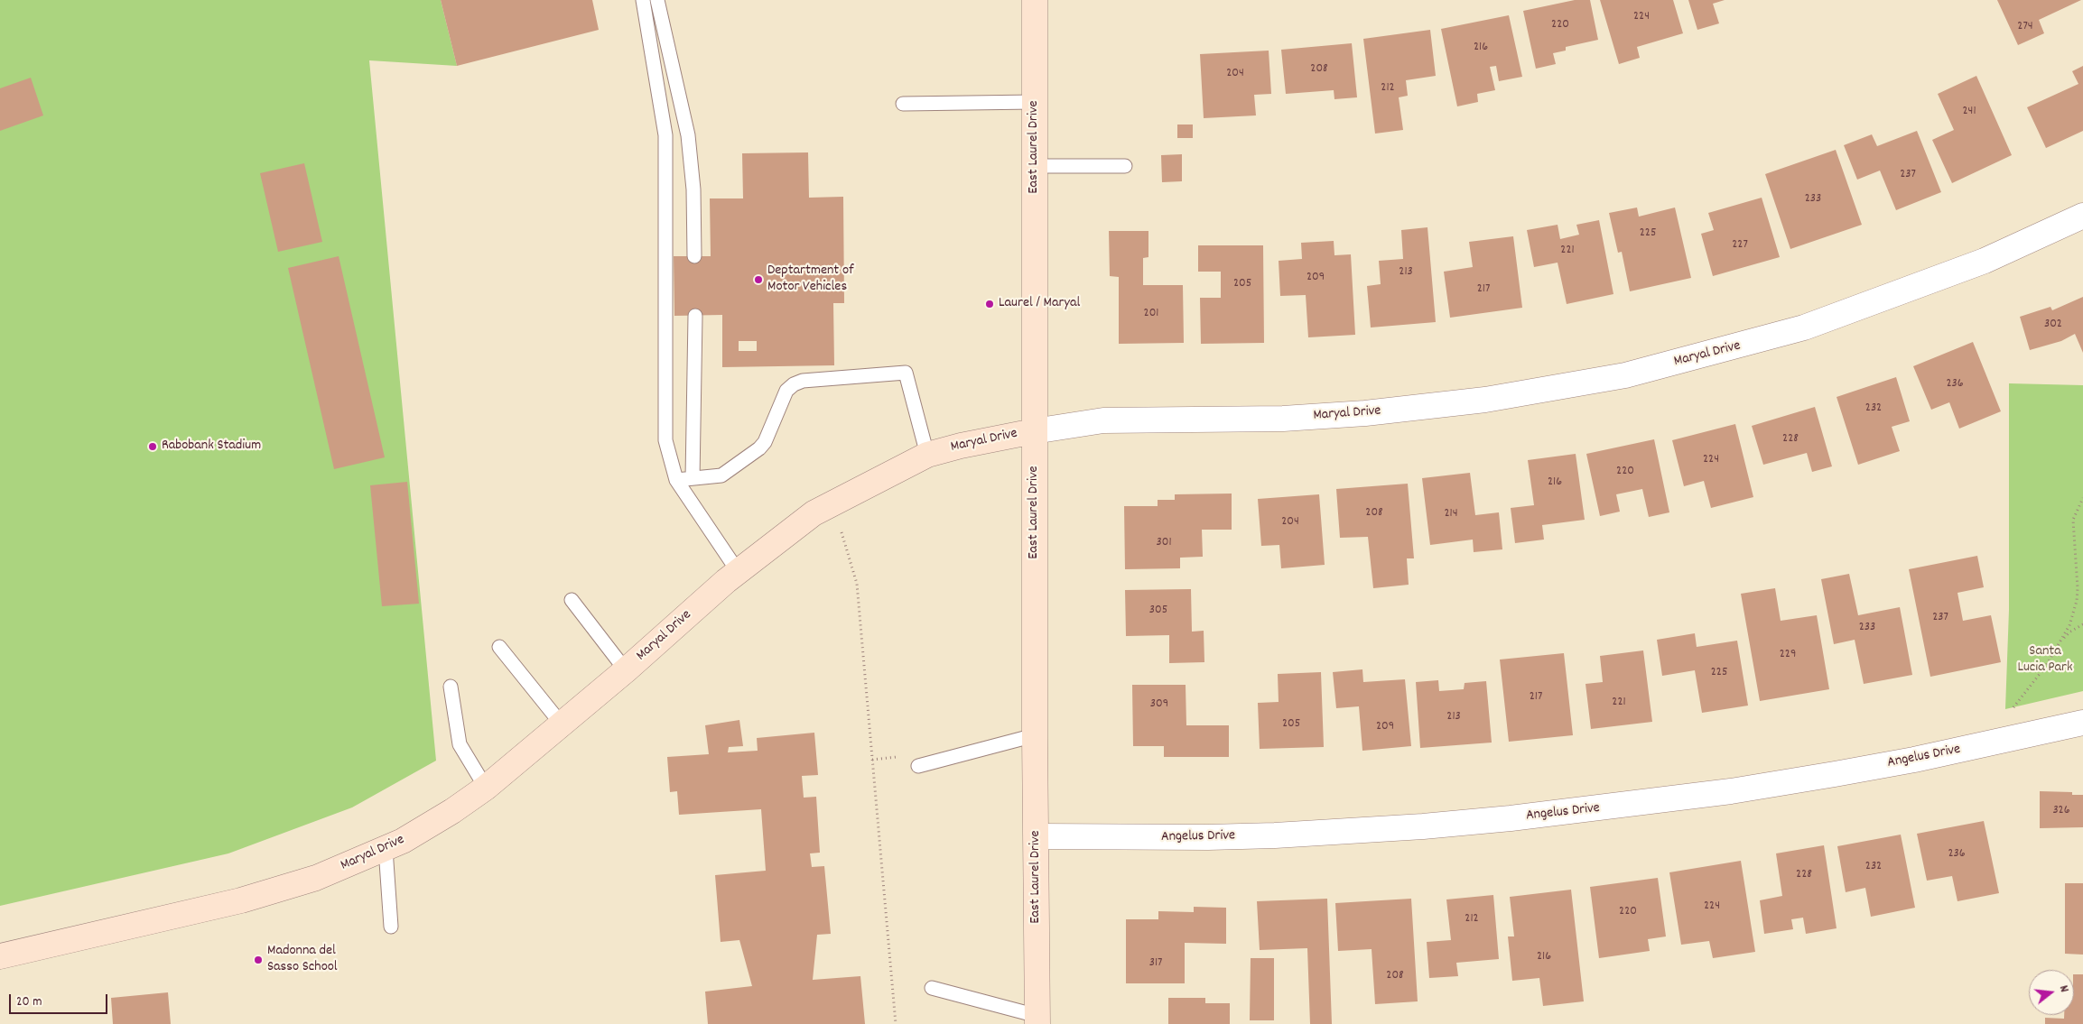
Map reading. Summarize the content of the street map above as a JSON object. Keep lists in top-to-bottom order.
{
  "streets": {
    "street": ["East Laurel Drive", "Maryal Drive", "Angelus Drive"]
  },
  "crossings": [
    ["East Laurel Drive", "Maryal Drive"],
    ["East Laurel Drive", "Angelus Drive"]
  ],
  "parks": ["Santa Lucia Park"],
  "places": [
    "Deptartment of Motor Vehicles",
    "Laurel / Maryal",
    "Rabobank Stadium",
    "Madonna del Sasso School"
  ],
  "house_numbers": [
    "224",
    "220",
    "274",
    "216",
    "208",
    "204",
    "212",
    "241",
    "237",
    "233",
    "225",
    "227",
    "221",
    "213",
    "209",
    "205",
    "217",
    "201",
    "302",
    "236",
    "232",
    "228",
    "224",
    "220",
    "216",
    "208",
    "214",
    "204",
    "301",
    "305",
    "237",
    "233",
    "229",
    "225",
    "217",
    "221",
    "309",
    "213",
    "205",
    "209",
    "326",
    "236",
    "232",
    "228",
    "224",
    "220",
    "212",
    "216",
    "317",
    "208"
  ],
  "scale_bar": "20 m",
  "north": "right"
}
